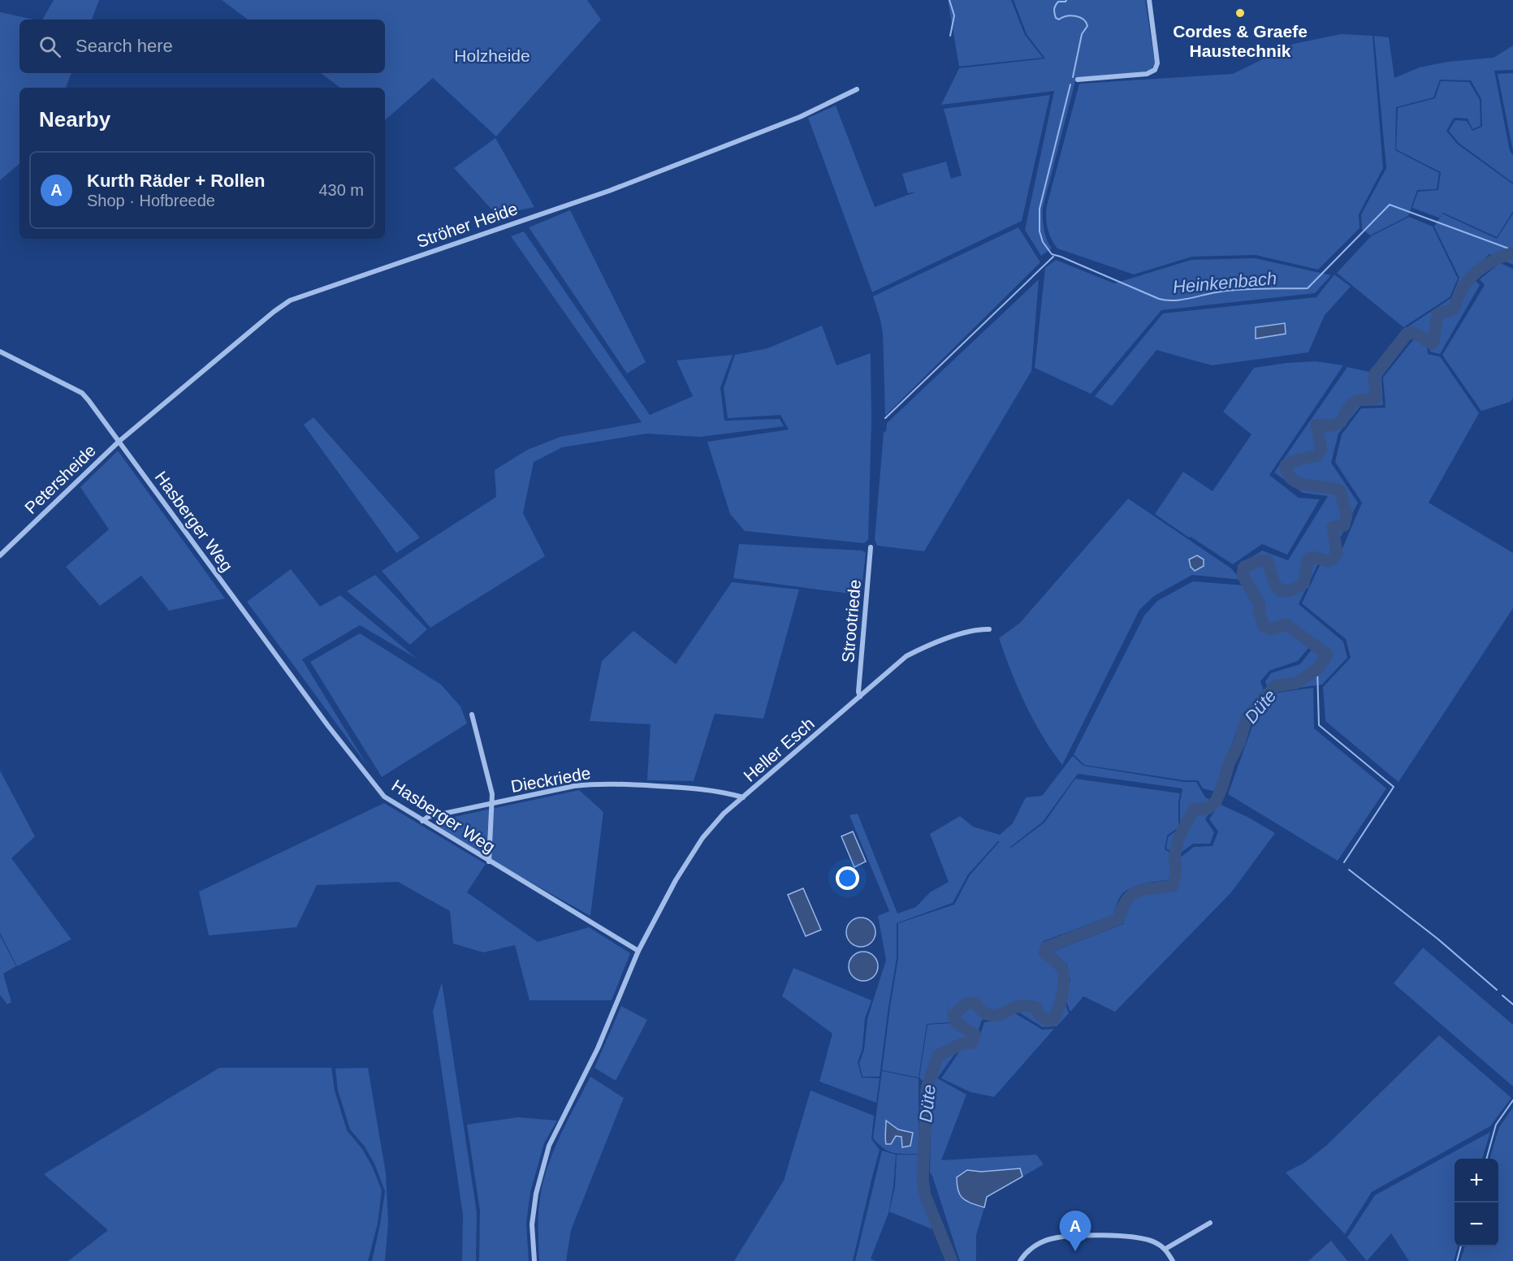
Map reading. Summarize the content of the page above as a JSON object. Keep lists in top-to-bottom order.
{
  "streets": {
    "street": [
      "Ströher Heide",
      "Petersheide",
      "Hasberger Weg",
      "Strootriede",
      "Heller Esch",
      "Dieckriede"
    ]
  },
  "crossings": [
    ["Ströher Heide", "Petersheide"],
    ["Ströher Heide", "Hasberger Weg"],
    ["Petersheide", "Hasberger Weg"],
    ["Hasberger Weg", "Heller Esch"],
    ["Hasberger Weg", "Dieckriede"],
    ["Strootriede", "Heller Esch"],
    ["Heller Esch", "Dieckriede"]
  ],
  "water": ["Heinkenbach", "Düte"],
  "parks": ["Holzheide"],
  "places": ["Cordes & Graefe Haustechnik"],
  "page": {
    "search": "Search here",
    "heading": "Nearby",
    "list": [
      {
        "mark": "A",
        "name": "Kurth Räder + Rollen",
        "note": "Shop · Hofbreede",
        "value": "430 m"
      }
    ],
    "map_buttons": ["+", "−"],
    "pins": "A"
  }
}
